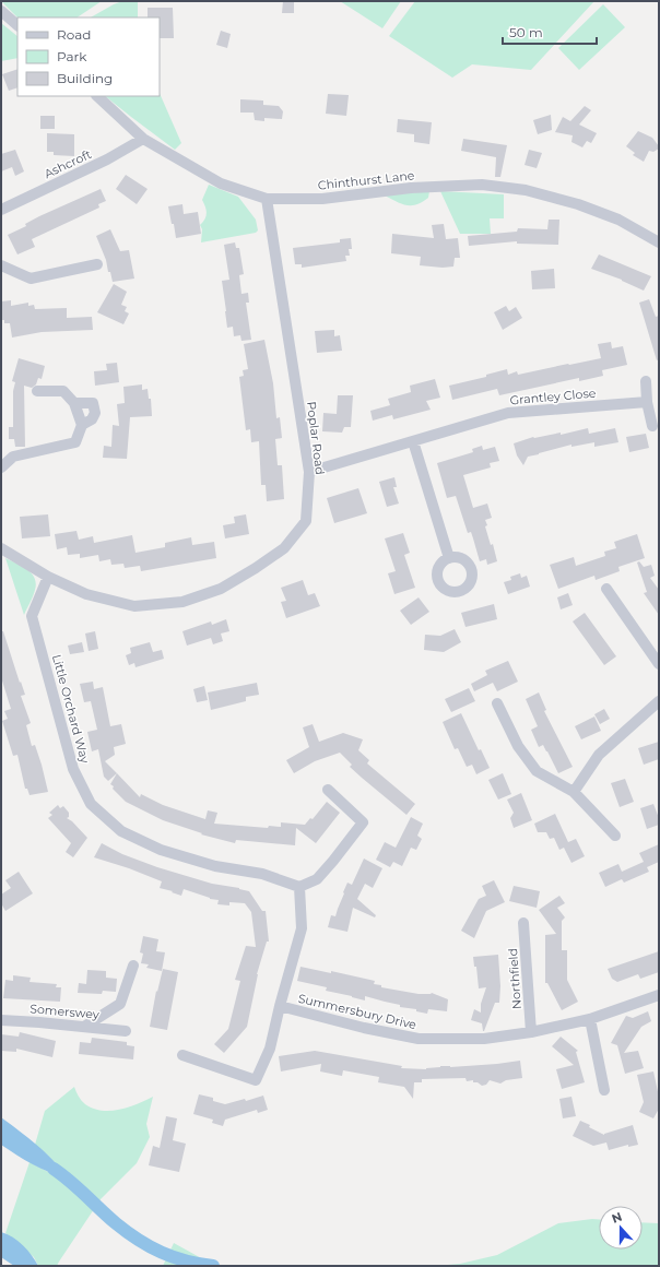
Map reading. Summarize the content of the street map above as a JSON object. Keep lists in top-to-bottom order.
{
  "streets": {
    "street": [
      "Ashcroft",
      "Chinthurst Lane",
      "Grantley Close",
      "Poplar Road",
      "Little Orchard Way",
      "Northfield",
      "Somerswey",
      "Summersbury Drive"
    ]
  },
  "crossings": [
    ["Ashcroft", "Chinthurst Lane"],
    ["Chinthurst Lane", "Poplar Road"],
    ["Grantley Close", "Poplar Road"],
    ["Poplar Road", "Little Orchard Way"],
    ["Little Orchard Way", "Summersbury Drive"],
    ["Northfield", "Summersbury Drive"]
  ],
  "legend": ["Road", "Park", "Building"],
  "scale_bar": "50 m",
  "north": "top"
}
